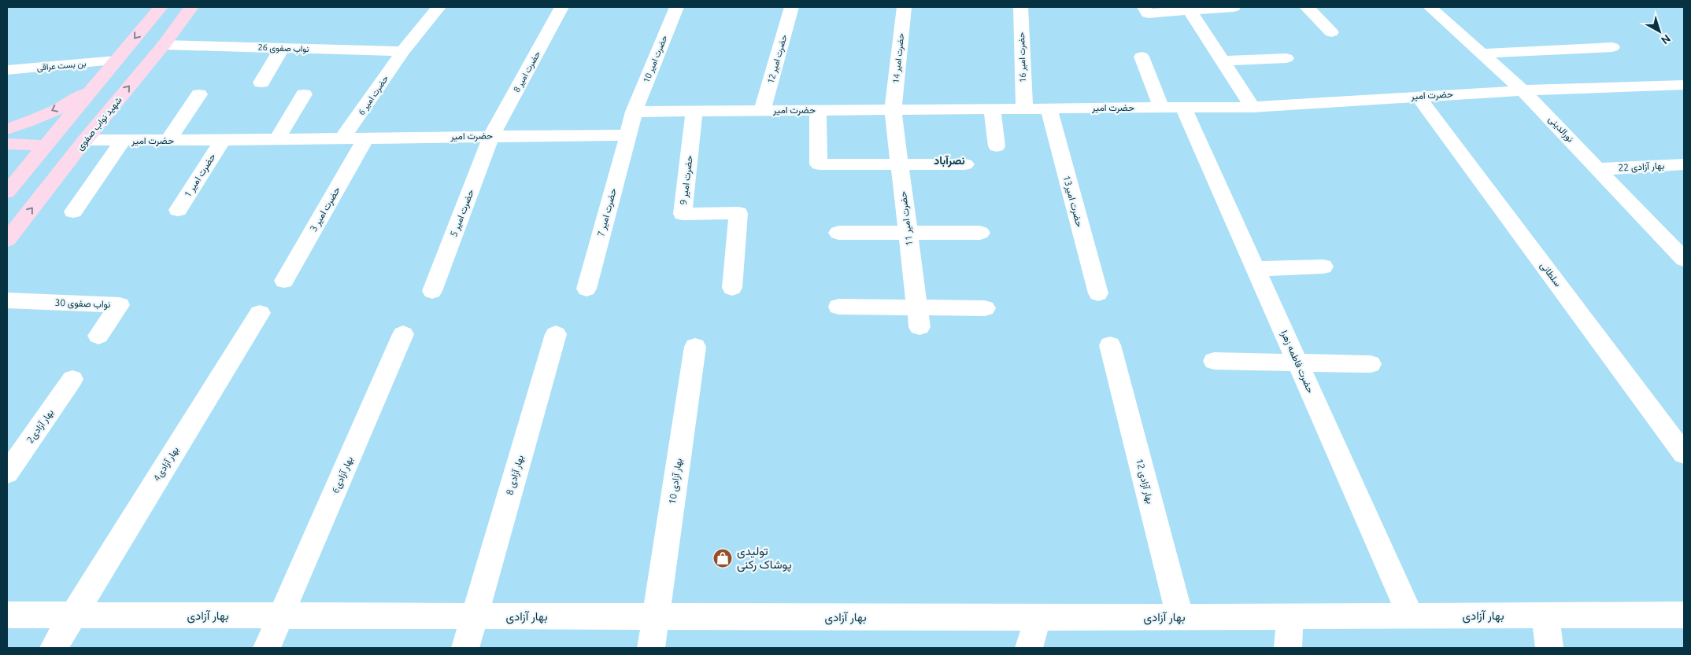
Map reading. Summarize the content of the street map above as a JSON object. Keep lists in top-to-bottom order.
{
  "streets": {
    "main road": ["شهید نواب صفوی"],
    "street": [
      "نواب صفوی 26",
      "حضرت امیر 16",
      "حضرت امیر 14",
      "حضرت امیر 10",
      "حضرت امیر 12",
      "بن بست عراقی",
      "حضرت امیر 8",
      "حضرت امیر 6",
      "حضرت امیر",
      "نورالدینی",
      "بهار آزادی 22",
      "حضرت امیر 1",
      "حضرت امیر 9",
      "حضرت امیر13",
      "حضرت امیر 3",
      "حضرت امیر 7",
      "حضرت امیر 5",
      "حضرت امیر 11",
      "سلطانی",
      "نواب صفوی 30",
      "حضرت فاطمه زهرا",
      "بهار آزادی2",
      "بهار آزادی4",
      "بهار آزادی6",
      "بهار آزادی 8",
      "بهار آزادی 10",
      "بهار آزادی 12",
      "بهار آزادی"
    ]
  },
  "crossings": [
    ["نواب صفوی 26", "حضرت امیر 6"],
    ["نواب صفوی 26", "شهید نواب صفوی"],
    ["حضرت امیر 16", "حضرت امیر"],
    ["حضرت امیر 14", "حضرت امیر"],
    ["حضرت امیر 14", "حضرت امیر 11"],
    ["حضرت امیر 10", "حضرت امیر"],
    ["حضرت امیر 12", "حضرت امیر"],
    ["حضرت امیر 8", "حضرت امیر"],
    ["حضرت امیر 8", "حضرت امیر 5"],
    ["حضرت امیر 6", "حضرت امیر"],
    ["حضرت امیر", "شهید نواب صفوی"],
    ["حضرت امیر", "نورالدینی"],
    ["حضرت امیر", "حضرت امیر 1"],
    ["حضرت امیر", "حضرت امیر 9"],
    ["حضرت امیر", "حضرت امیر13"],
    ["حضرت امیر", "حضرت امیر 3"],
    ["حضرت امیر", "حضرت امیر 7"],
    ["حضرت امیر", "حضرت امیر 5"],
    ["حضرت امیر", "حضرت امیر 11"],
    ["حضرت امیر", "سلطانی"],
    ["حضرت امیر", "حضرت فاطمه زهرا"],
    ["نورالدینی", "بهار آزادی 22"],
    ["حضرت فاطمه زهرا", "بهار آزادی"],
    ["بهار آزادی4", "بهار آزادی"],
    ["بهار آزادی6", "بهار آزادی"],
    ["بهار آزادی 8", "بهار آزادی"],
    ["بهار آزادی 10", "بهار آزادی"],
    ["بهار آزادی 12", "بهار آزادی"]
  ],
  "districts": ["نصرآباد"],
  "places": {
    "shop": ["تولیدی پوشاک رکنی"]
  },
  "north": "bottom right"
}
